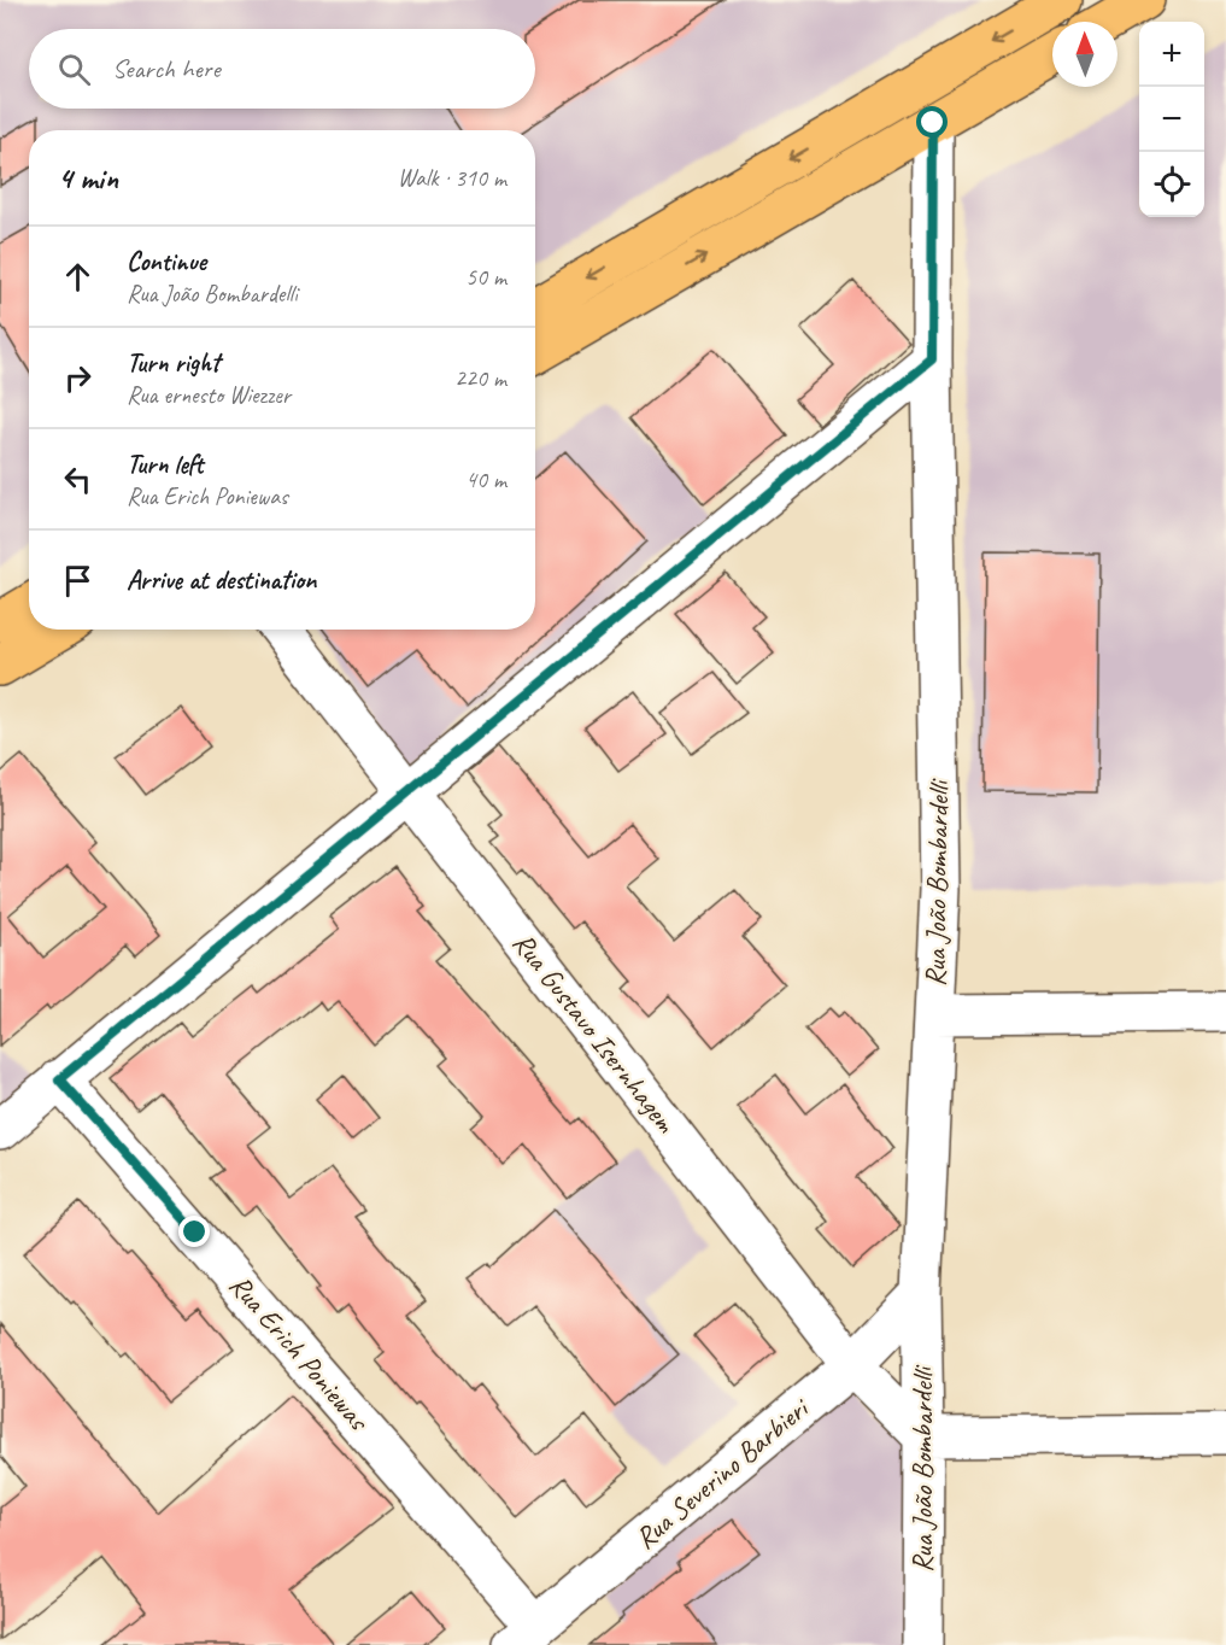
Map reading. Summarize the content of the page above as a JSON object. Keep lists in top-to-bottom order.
{
  "streets": {
    "street": [
      "Rua João Bombardelli",
      "Rua Gustavo Isernhagem",
      "Rua Erich Poniewas",
      "Rua Severino Barbieri"
    ]
  },
  "crossings": [
    ["Rua João Bombardelli", "Rua Gustavo Isernhagem"],
    ["Rua João Bombardelli", "Rua Severino Barbieri"],
    ["Rua Gustavo Isernhagem", "Rua Severino Barbieri"],
    ["Rua Erich Poniewas", "Rua Severino Barbieri"]
  ],
  "north": "top",
  "page": {
    "map_buttons": ["+", "−"],
    "search": "Search here",
    "heading": ["4 min", "Walk · 310 m"],
    "list": [
      ["Continue", "Rua João Bombardelli", "50 m"],
      ["Turn right", "Rua ernesto Wiezzer", "220 m"],
      ["Turn left", "Rua Erich Poniewas", "40 m"],
      "Arrive at destination"
    ]
  }
}
